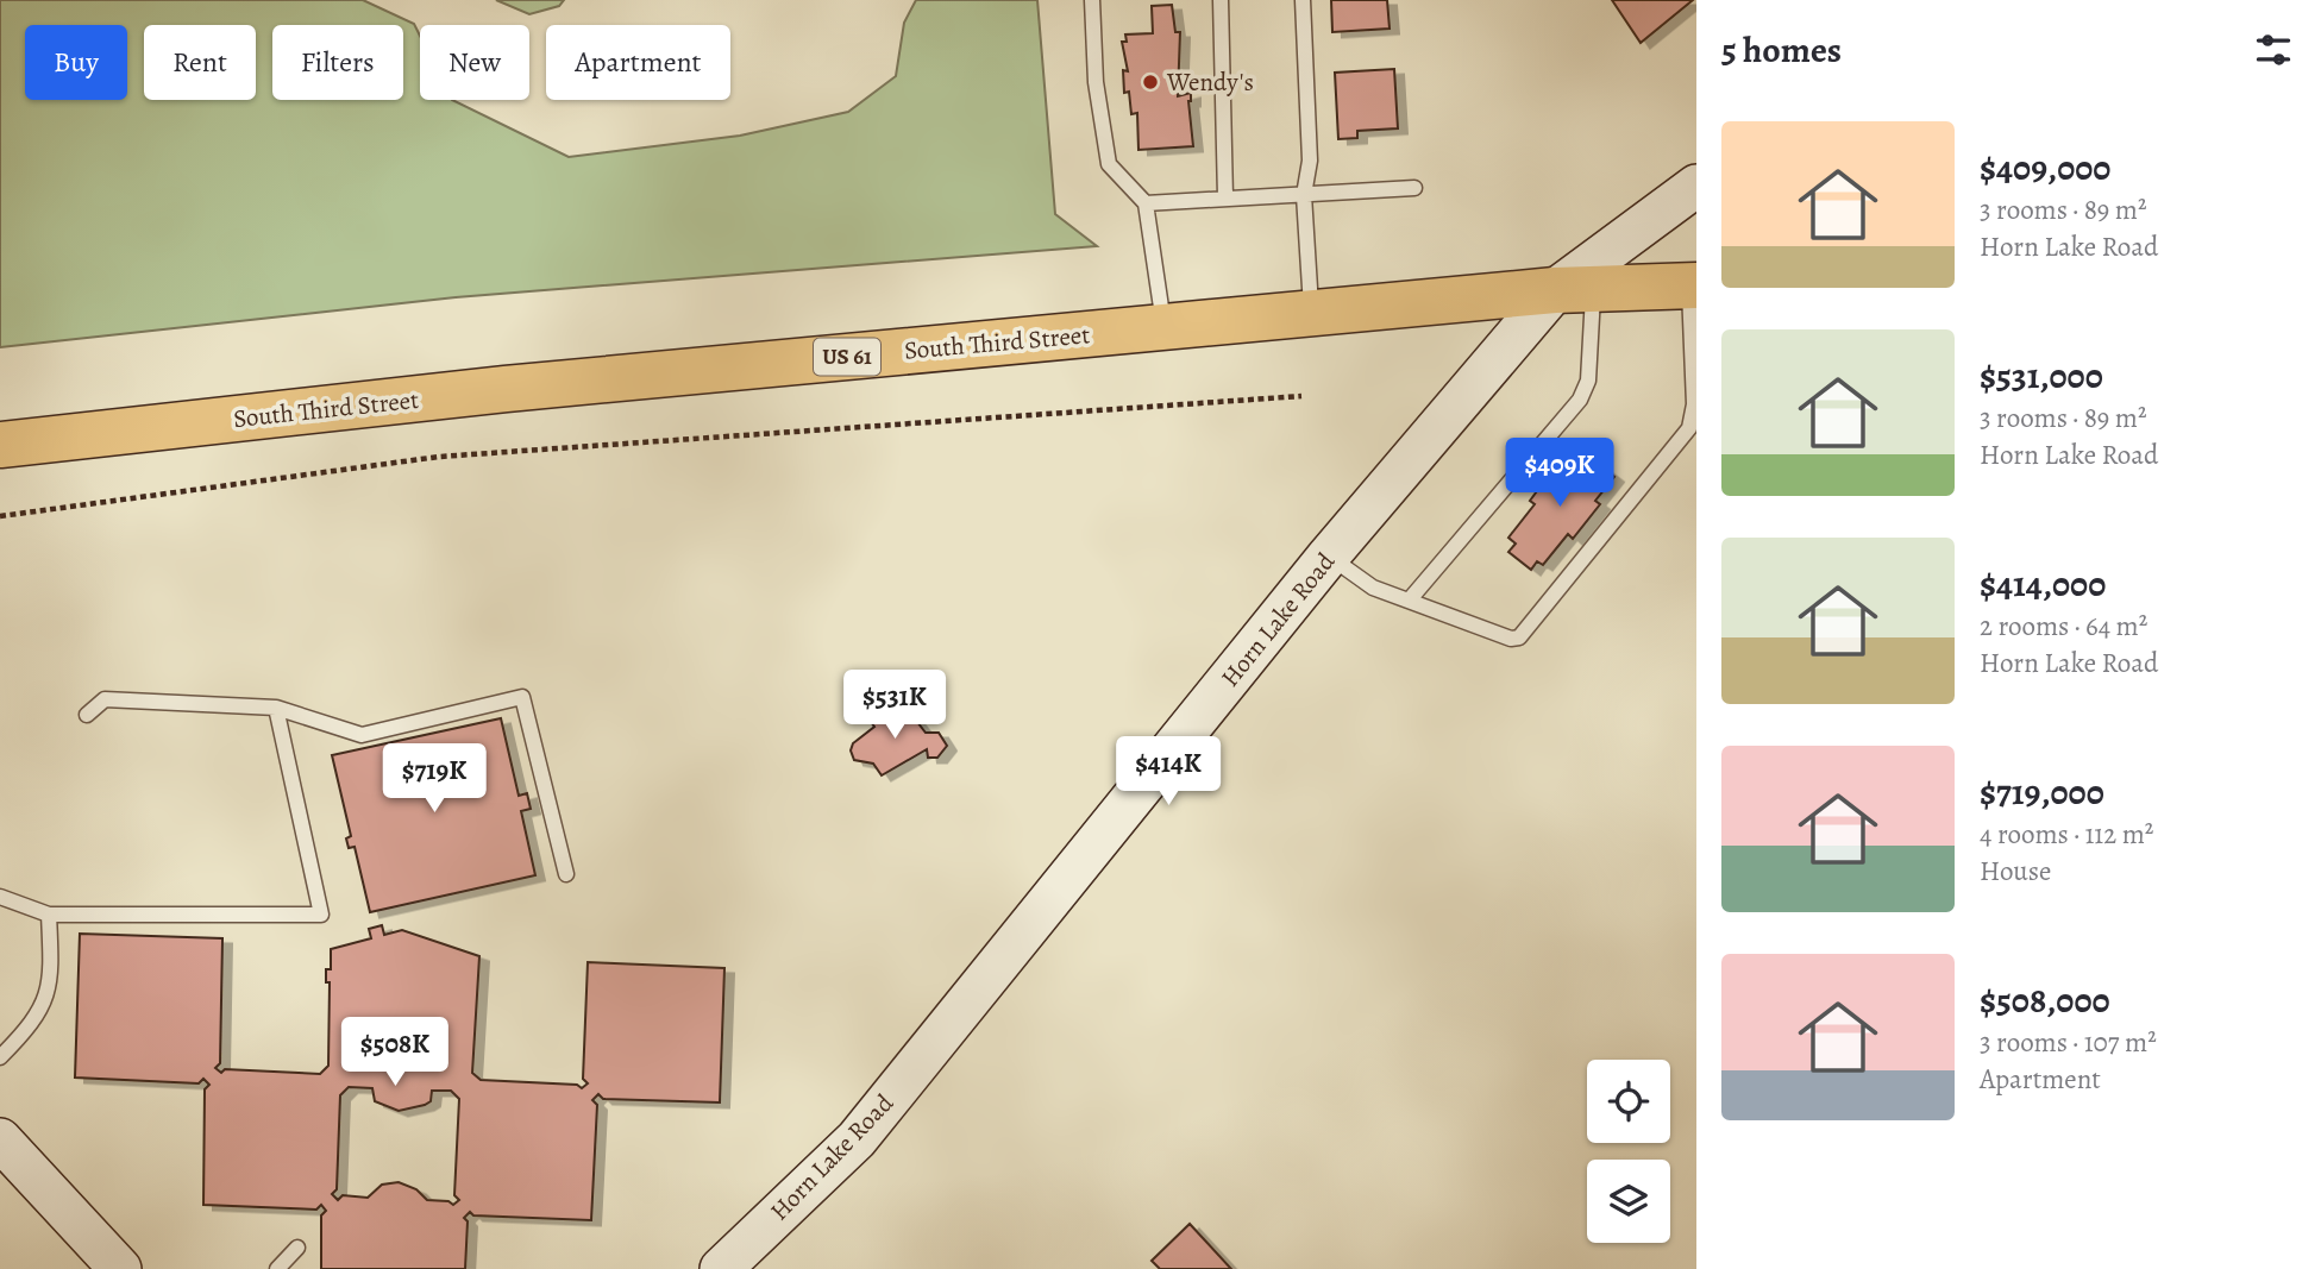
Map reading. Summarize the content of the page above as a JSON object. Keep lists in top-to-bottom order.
{
  "streets": {
    "highway": ["South Third Street", "US 61"],
    "main road": ["Horn Lake Road"]
  },
  "crossings": [
    ["South Third Street", "Horn Lake Road"]
  ],
  "places": ["Wendy's"],
  "page": {
    "heading": "5 homes",
    "chip": [
      "Buy",
      "Rent",
      "Filters",
      "New",
      "Apartment"
    ],
    "list": [
      {
        "name": "$409,000",
        "note": "3 rooms · 89 m² · Horn Lake Road"
      },
      {
        "name": "$531,000",
        "note": "3 rooms · 89 m² · Horn Lake Road"
      },
      {
        "name": "$414,000",
        "note": "2 rooms · 64 m² · Horn Lake Road"
      },
      {
        "name": "$719,000",
        "note": "4 rooms · 112 m² · House"
      },
      {
        "name": "$508,000",
        "note": "3 rooms · 107 m² · Apartment"
      }
    ],
    "price": [
      "$409K",
      "$531K",
      "$414K",
      "$719K",
      "$508K"
    ]
  }
}
